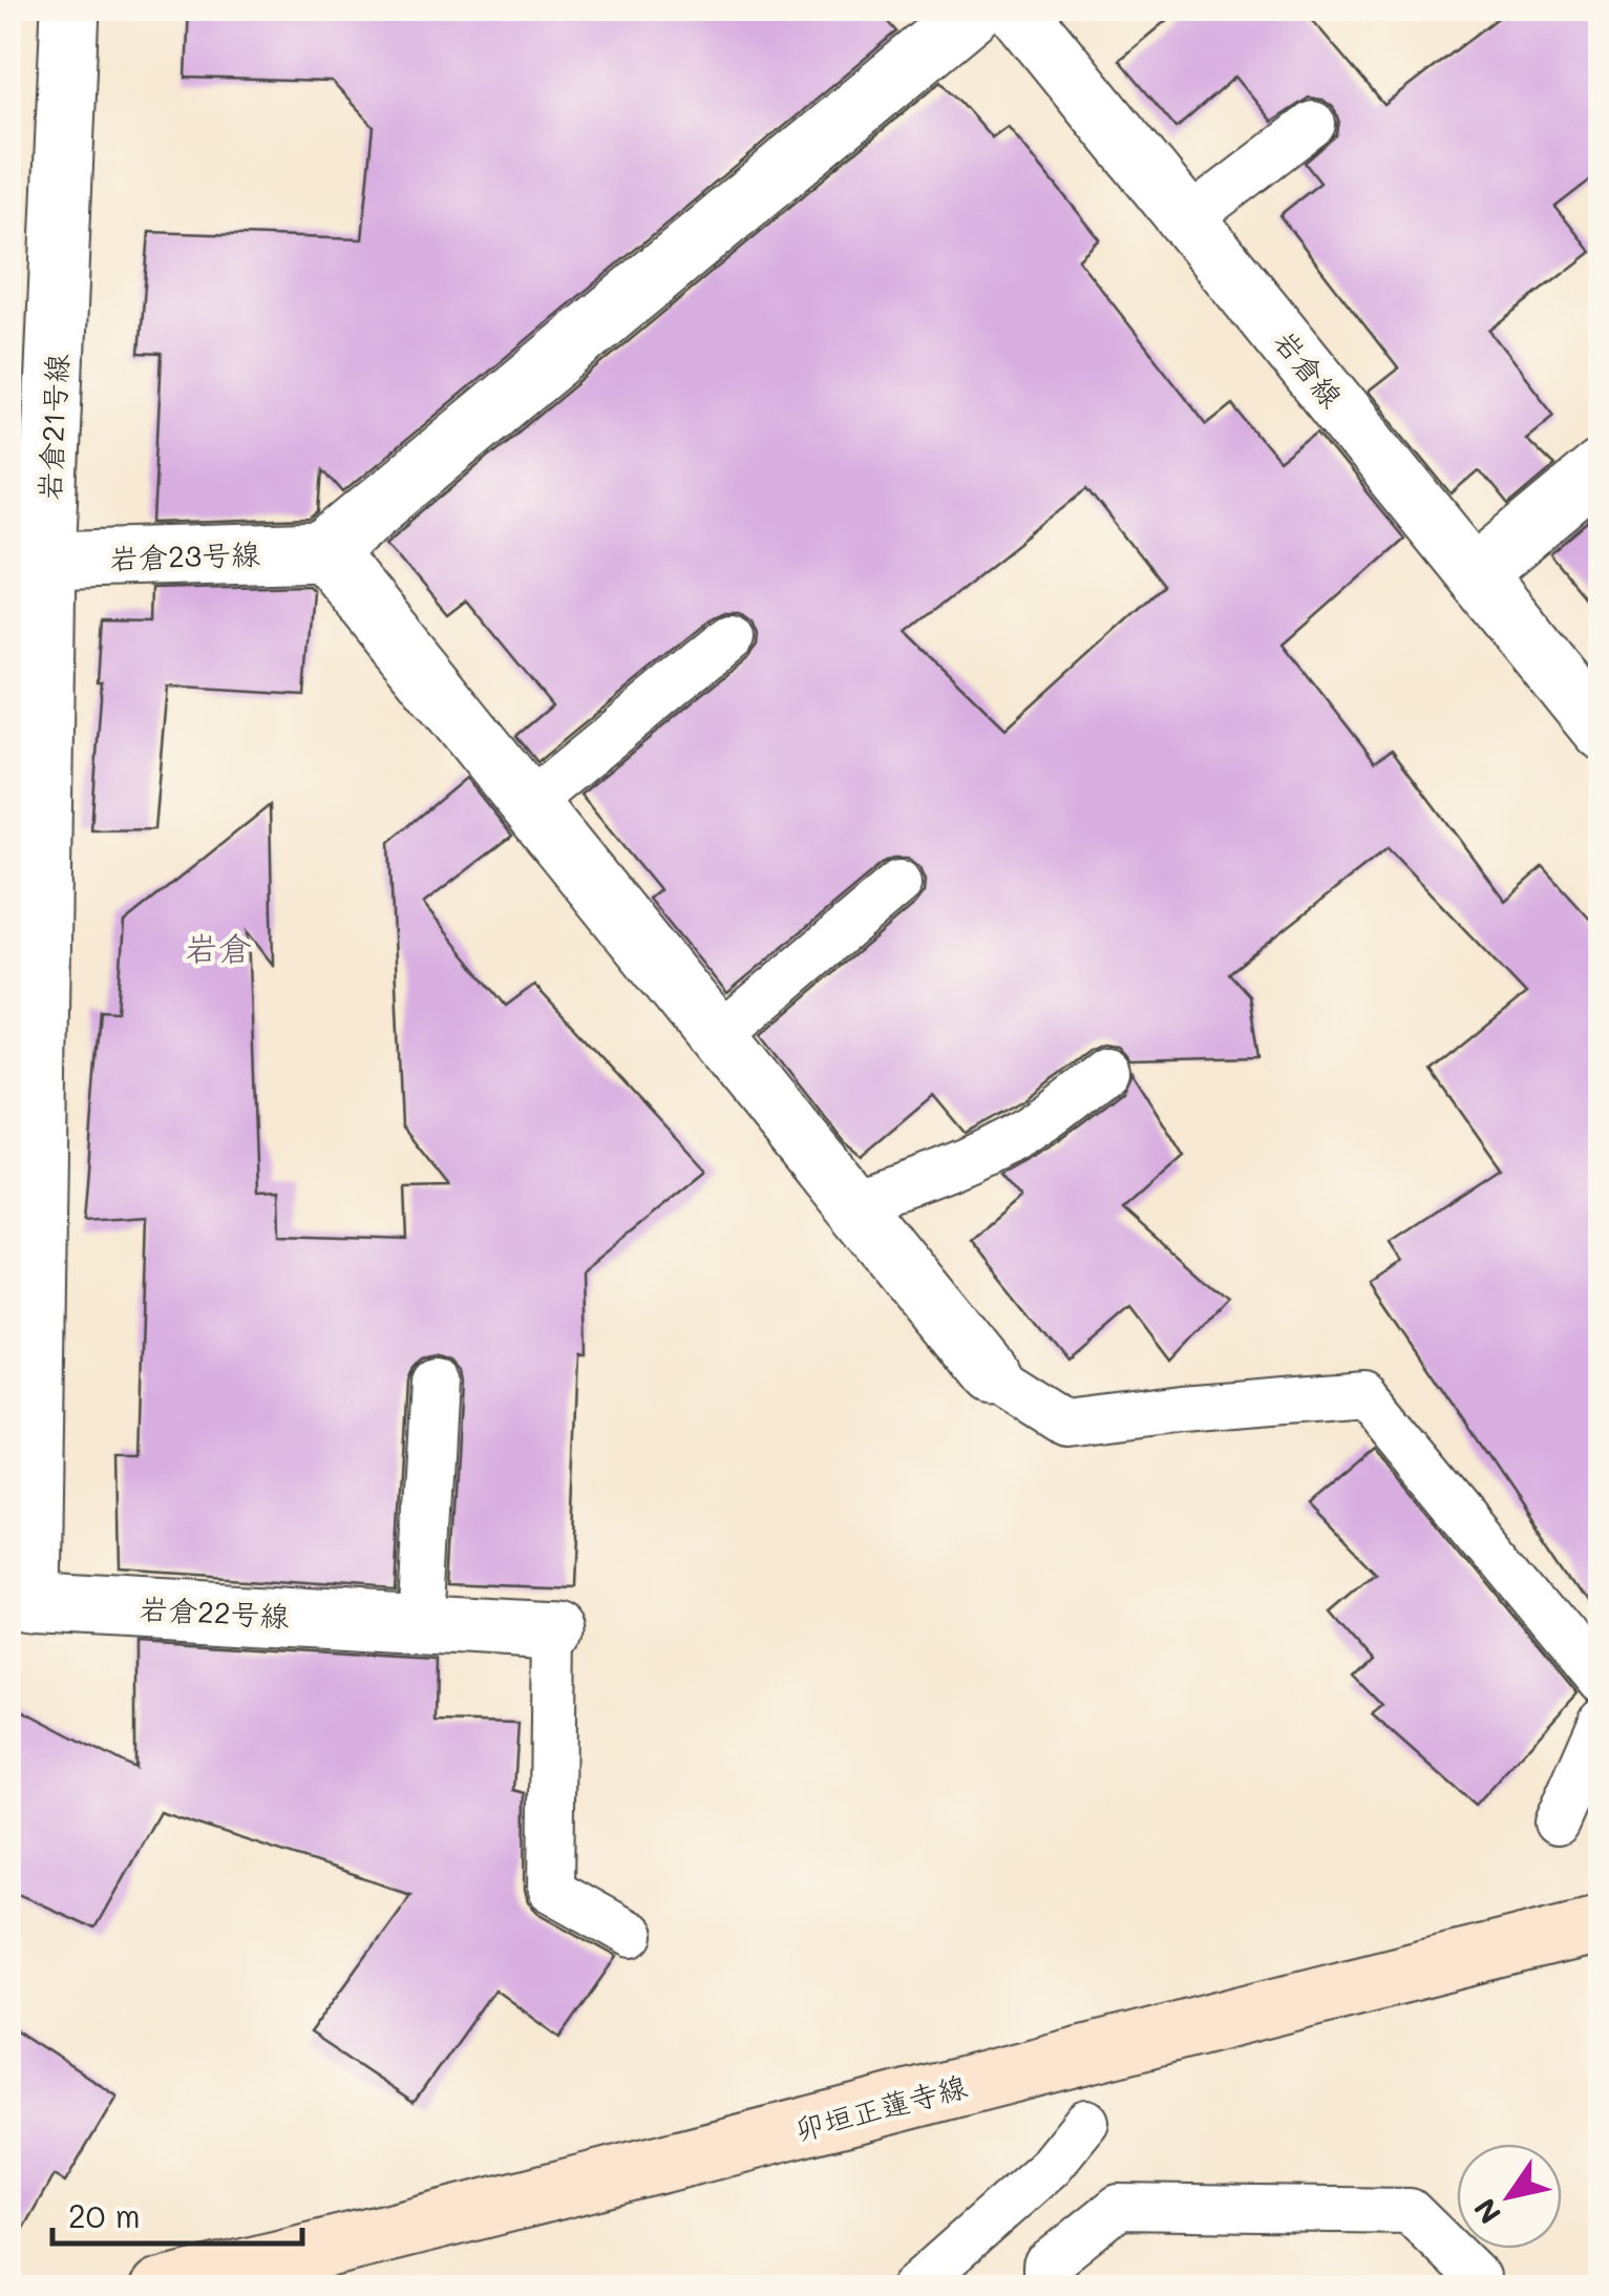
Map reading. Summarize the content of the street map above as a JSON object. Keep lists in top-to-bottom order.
{
  "streets": {
    "main road": ["卯垣正蓮寺線"],
    "street": [
      "岩倉線",
      "岩倉21号線",
      "岩倉23号線",
      "岩倉22号線"
    ]
  },
  "crossings": [
    ["岩倉21号線", "岩倉23号線"],
    ["岩倉21号線", "岩倉22号線"]
  ],
  "districts": ["岩倉"],
  "scale_bar": "20 m",
  "north": "bottom left"
}
